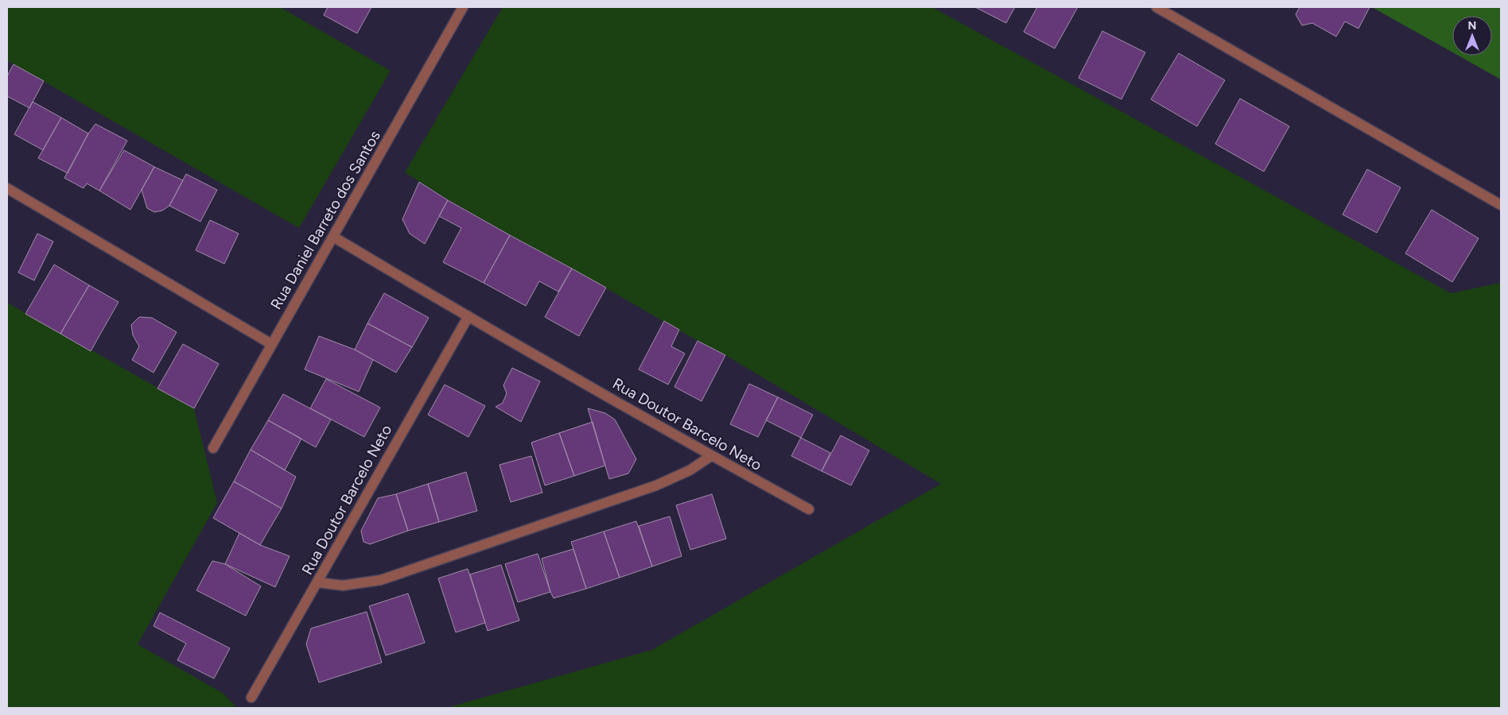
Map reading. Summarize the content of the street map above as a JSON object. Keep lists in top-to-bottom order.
{
  "streets": {
    "street": ["Rua Daniel Barreto dos Santos", "Rua Doutor Barcelo Neto"]
  },
  "crossings": [
    ["Rua Daniel Barreto dos Santos", "Rua Doutor Barcelo Neto"]
  ],
  "north": "top"
}
